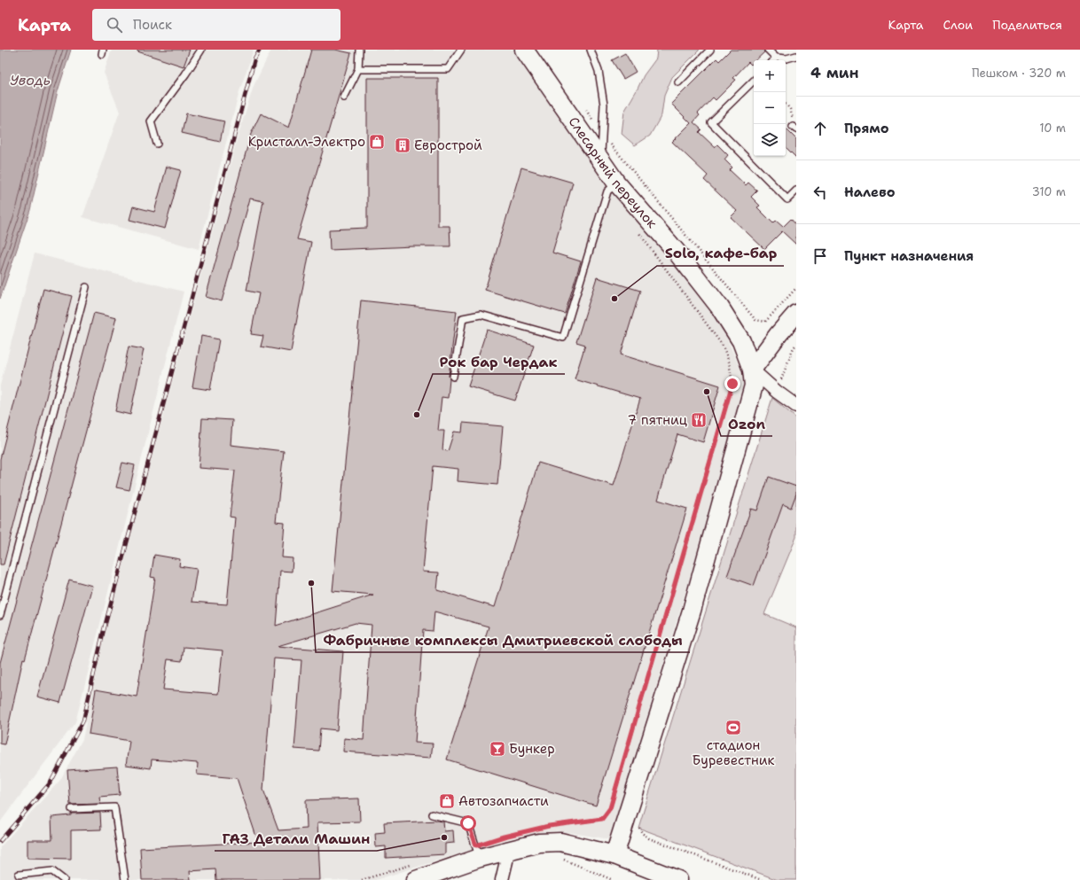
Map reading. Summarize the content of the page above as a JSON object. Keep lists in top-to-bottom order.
{
  "streets": {
    "main road": ["Слесарный переулок"]
  },
  "water": ["Уводь"],
  "places": {
    "shop": ["Кристалл-Электро", "Автозапчасти"],
    "building": ["Еврострой"],
    "other": [
      "Solo, кафе-бар",
      "Ozon",
      "Рок бар Чердак",
      "Фабричные комплексы Дмитриевской слободы",
      "ГАЗ Детали Машин"
    ],
    "restaurant": ["7 пятниц"],
    "sports": ["стадион Буревестник"],
    "bar": ["Бункер"]
  },
  "page": {
    "header": "Карта",
    "search": "Поиск",
    "nav": ["Карта", "Слои", "Поделиться"],
    "heading": ["4 мин", "Пешком · 320 m"],
    "map_buttons": ["+", "−"],
    "list": [
      ["Прямо", "10 m"],
      ["Налево", "310 m"],
      "Пункт назначения"
    ]
  }
}
